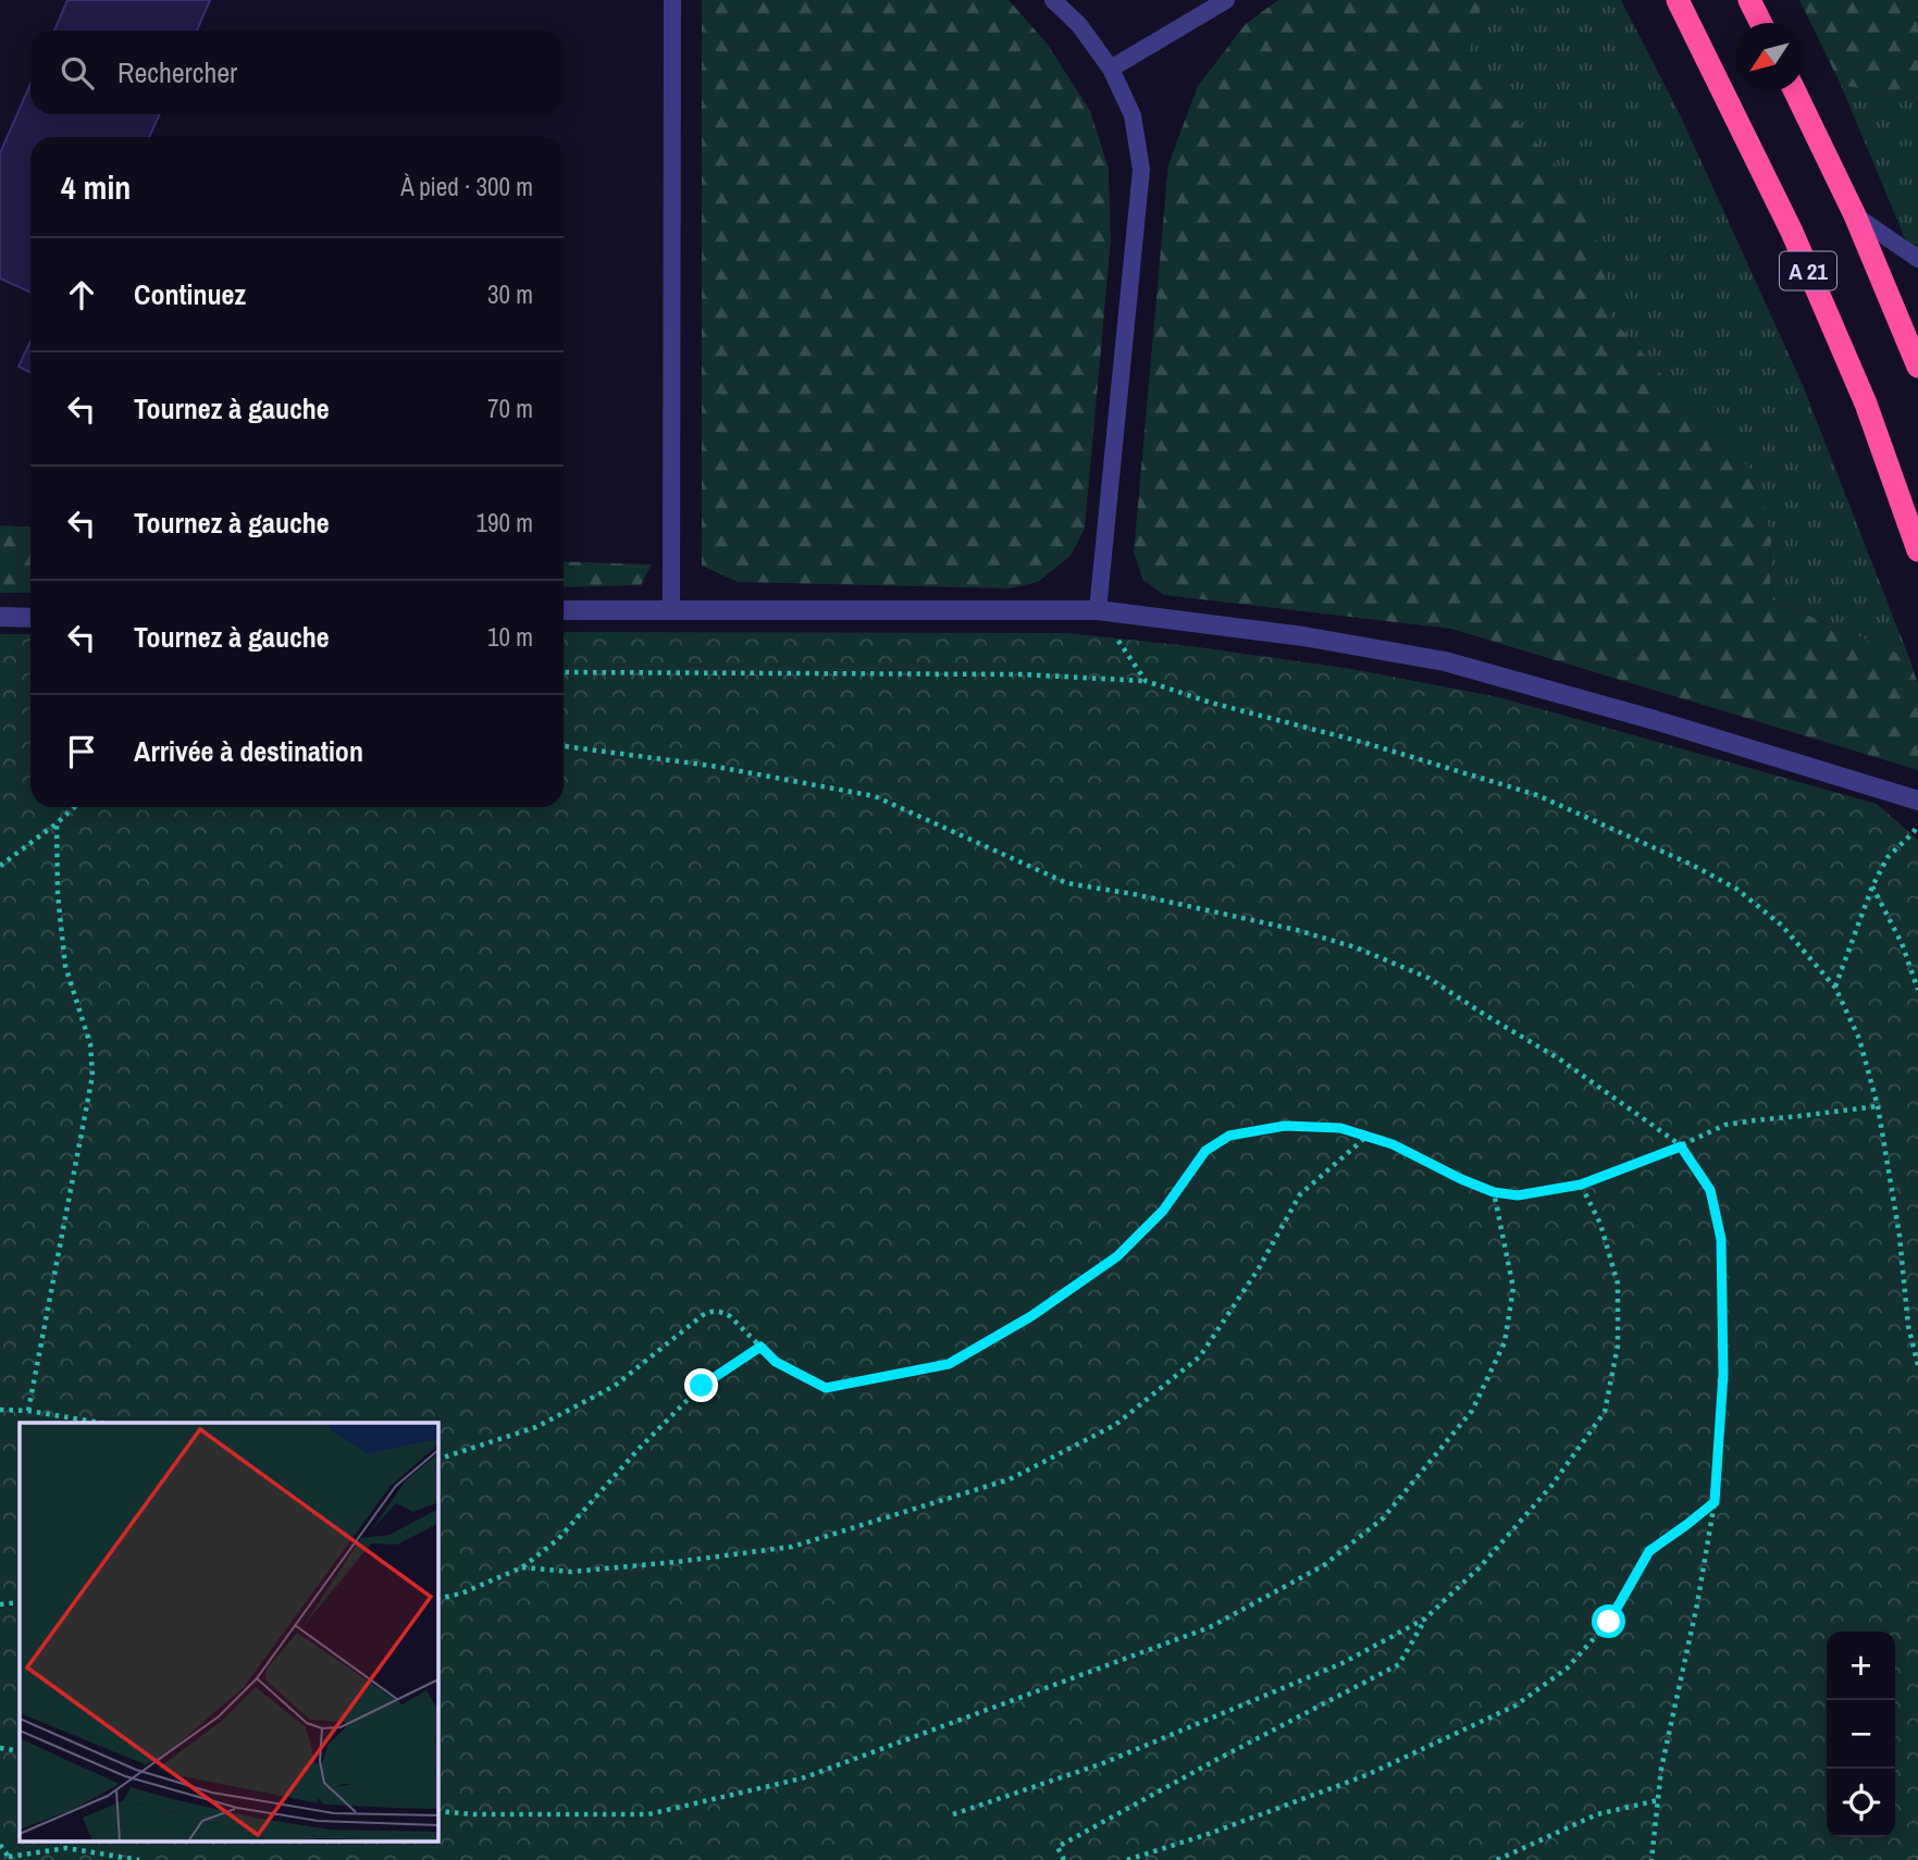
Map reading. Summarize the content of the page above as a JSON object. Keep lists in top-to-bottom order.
{
  "streets": {
    "highway": ["A 21"]
  },
  "north": "bottom left",
  "page": {
    "search": "Rechercher",
    "heading": ["4 min", "À pied · 300 m"],
    "list": [
      ["Continuez", "30 m"],
      ["Tournez à gauche", "70 m"],
      ["Tournez à gauche", "190 m"],
      ["Tournez à gauche", "10 m"],
      "Arrivée à destination"
    ],
    "map_buttons": ["+", "−"]
  }
}
